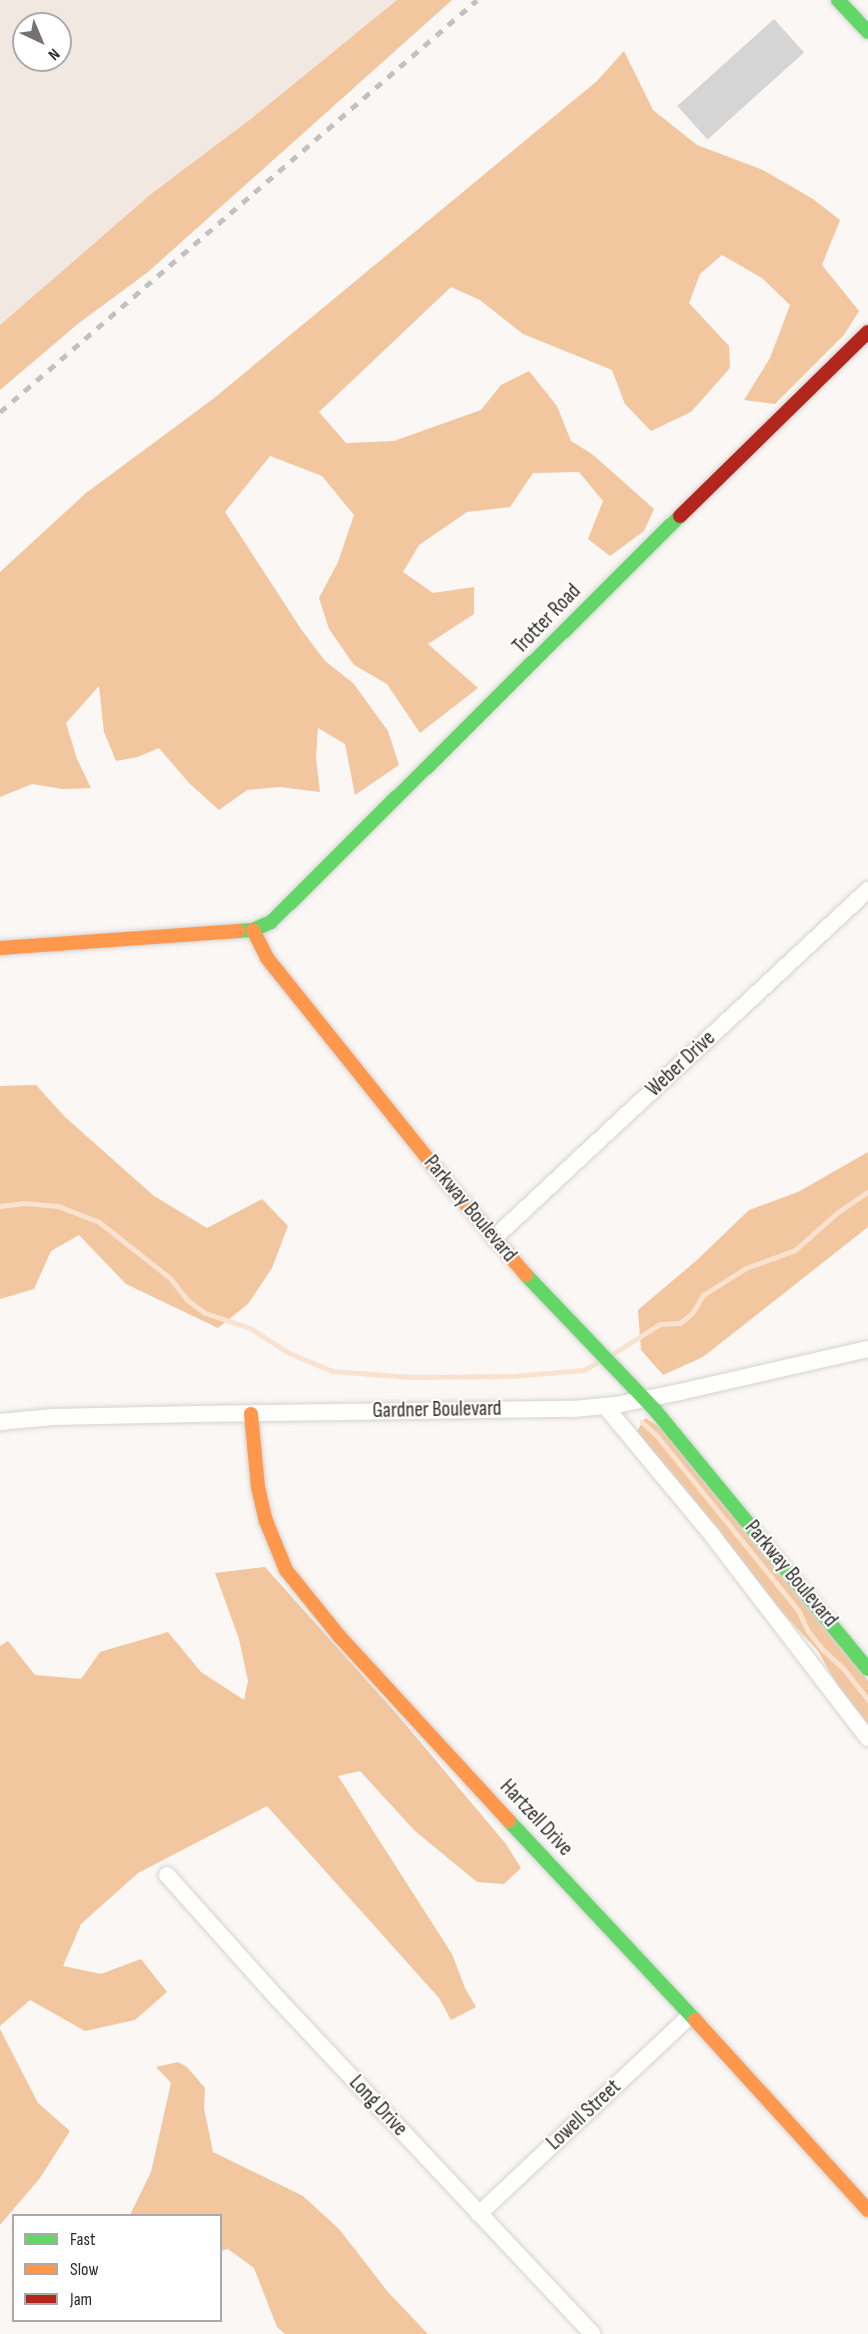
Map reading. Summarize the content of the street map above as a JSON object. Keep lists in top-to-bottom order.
{
  "streets": {
    "street": [
      "Trotter Road",
      "Weber Drive",
      "Parkway Boulevard",
      "Gardner Boulevard",
      "Hartzell Drive",
      "Long Drive",
      "Lowell Street"
    ]
  },
  "crossings": [
    ["Trotter Road", "Parkway Boulevard"],
    ["Weber Drive", "Parkway Boulevard"],
    ["Parkway Boulevard", "Gardner Boulevard"],
    ["Gardner Boulevard", "Hartzell Drive"],
    ["Hartzell Drive", "Lowell Street"],
    ["Long Drive", "Lowell Street"]
  ],
  "legend": ["Fast", "Slow", "Jam"],
  "north": "bottom right"
}
